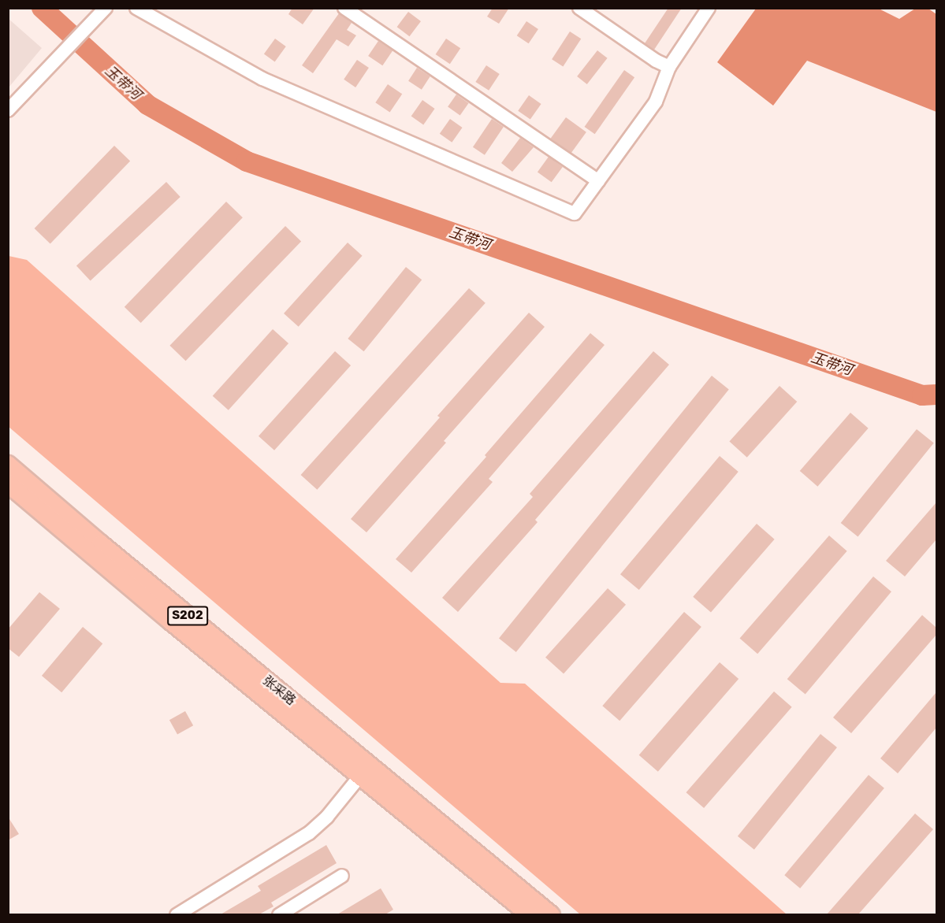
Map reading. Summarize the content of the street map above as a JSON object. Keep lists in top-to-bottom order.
{
  "streets": {
    "main road": ["S202", "张采路"]
  },
  "water": ["玉带河"]
}
